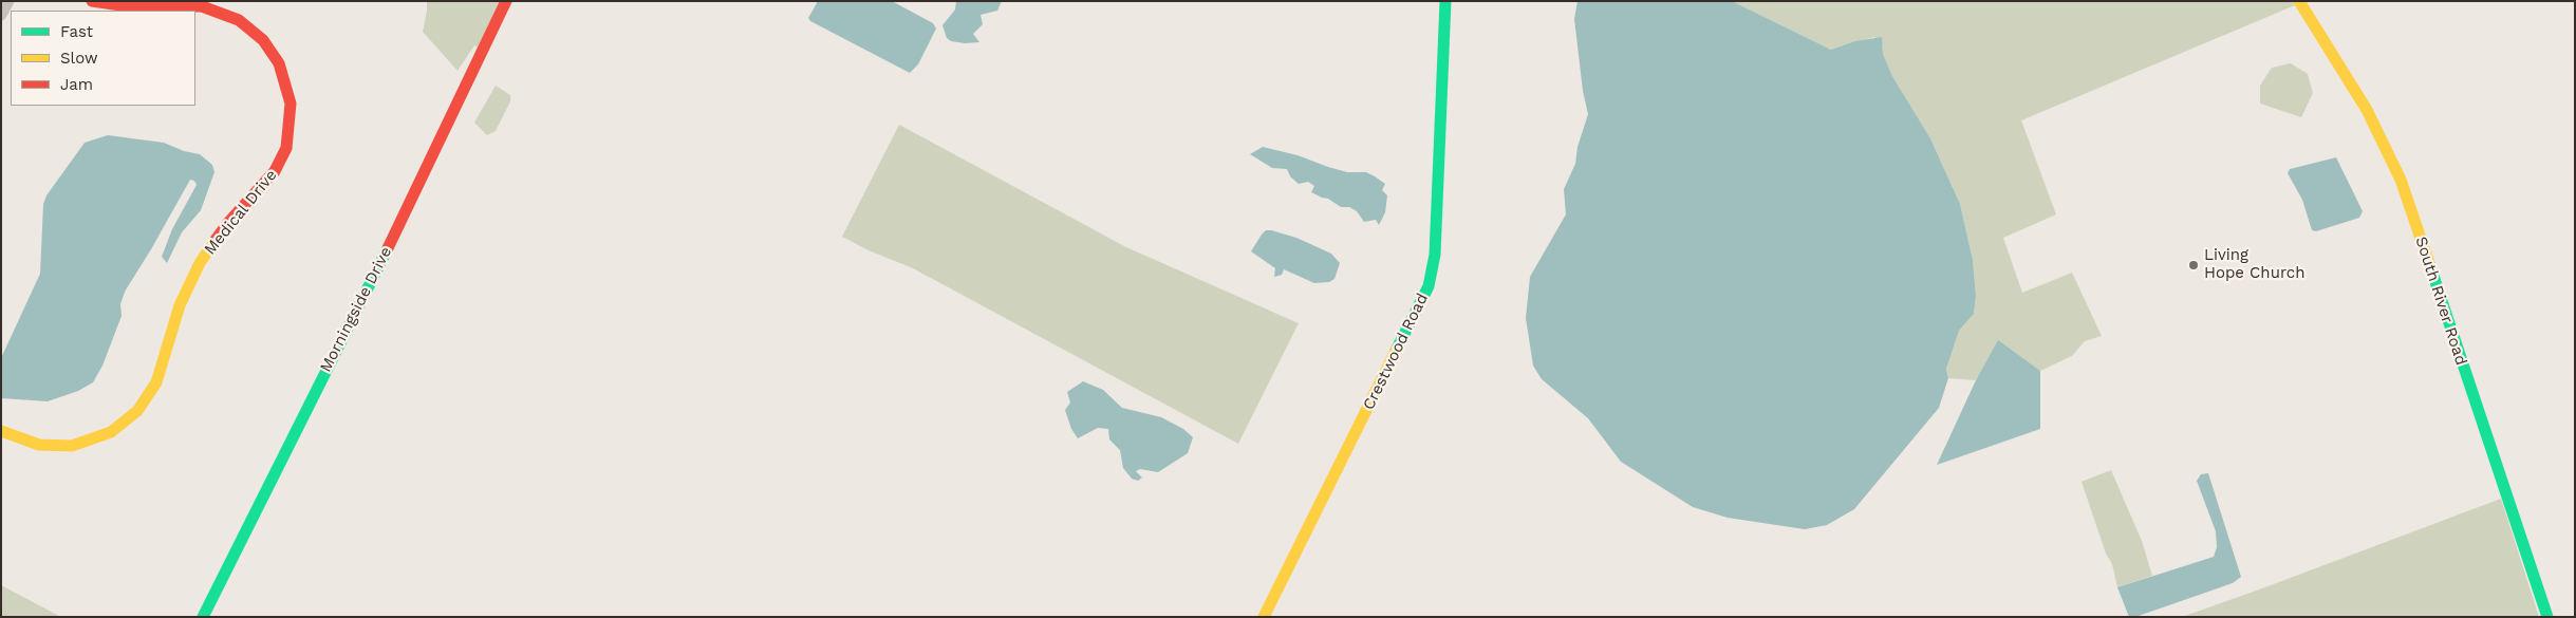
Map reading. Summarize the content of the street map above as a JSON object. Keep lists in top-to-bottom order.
{
  "streets": {
    "street": [
      "Medical Drive",
      "South River Road",
      "Morningside Drive",
      "Crestwood Road"
    ]
  },
  "places": ["Living Hope Church"],
  "legend": ["Fast", "Slow", "Jam"]
}
